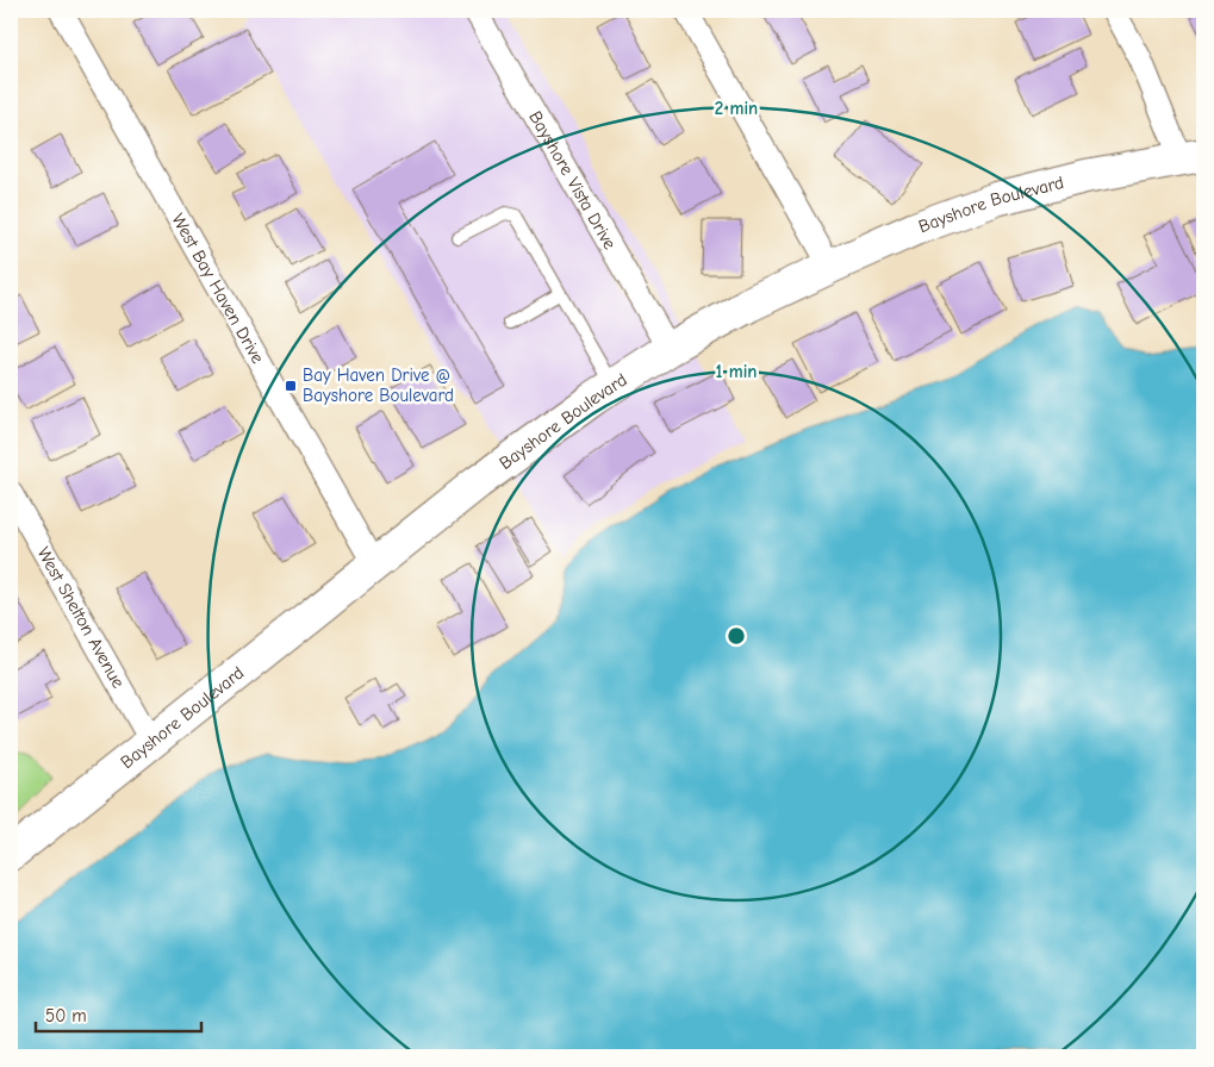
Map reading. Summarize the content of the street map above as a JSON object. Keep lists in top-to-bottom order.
{
  "streets": {
    "street": [
      "Bayshore Vista Drive",
      "Bayshore Boulevard",
      "West Bay Haven Drive",
      "West Shelton Avenue"
    ]
  },
  "crossings": [
    ["Bayshore Vista Drive", "Bayshore Boulevard"],
    ["Bayshore Boulevard", "West Bay Haven Drive"],
    ["Bayshore Boulevard", "West Shelton Avenue"]
  ],
  "places": {
    "transit": ["Bay Haven Drive @ Bayshore Boulevard"]
  },
  "scale_bar": "50 m",
  "rings": ["2 min", "1 min"]
}
